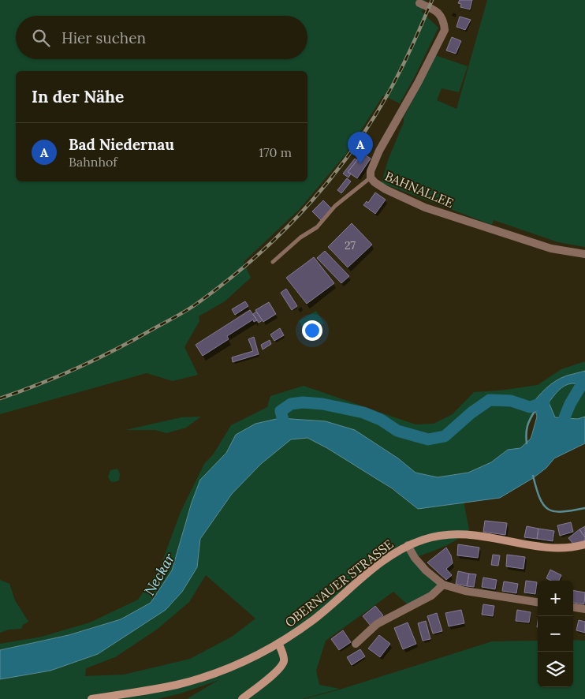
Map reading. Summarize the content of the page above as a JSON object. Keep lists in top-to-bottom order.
{
  "streets": {
    "main road": ["OBERNAUER STRASSE"],
    "street": ["BAHNALLEE"]
  },
  "water": ["Neckar"],
  "house_numbers": ["27"],
  "page": {
    "search": "Hier suchen",
    "heading": "In der Nähe",
    "list": [
      {
        "mark": "A",
        "name": "Bad Niedernau",
        "note": "Bahnhof",
        "value": "170 m"
      }
    ],
    "pins": "A",
    "map_buttons": ["+", "−"]
  }
}
